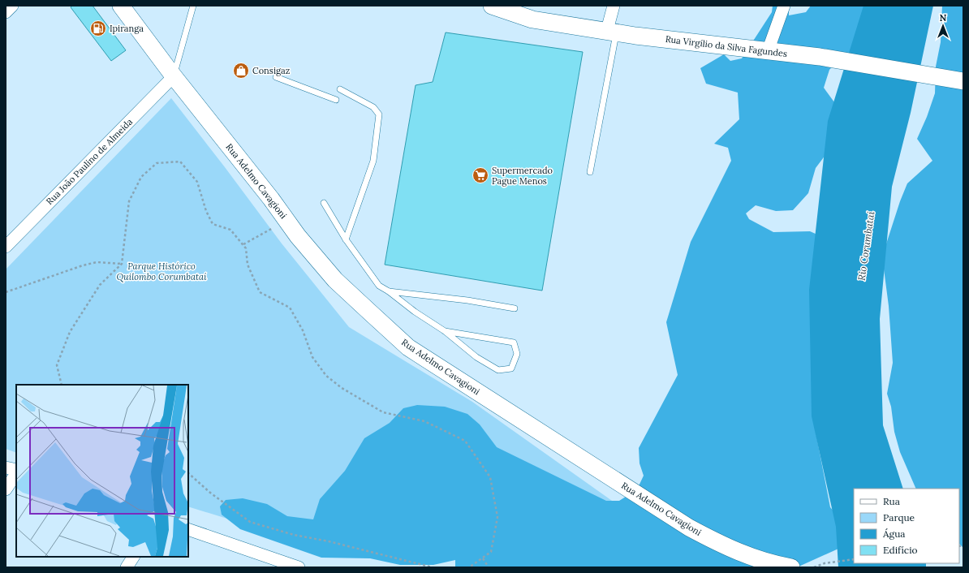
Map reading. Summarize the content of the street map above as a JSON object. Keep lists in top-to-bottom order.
{
  "streets": {
    "street": ["Rua Virgílio da Silva Fagundes", "Rua João Paulino de Almeida", "Rua Adelmo Cavagioni"]
  },
  "crossings": [
    ["Rua João Paulino de Almeida", "Rua Adelmo Cavagioni"]
  ],
  "water": ["Rio Corumbataí"],
  "parks": ["Parque Histórico Quilombo Corumbataí"],
  "places": {
    "fuel station": ["Ipiranga"],
    "shop": ["Consigaz"],
    "supermarket": ["Supermercado Pague Menos"]
  },
  "legend": [
    "Rua",
    "Parque",
    "Água",
    "Edifício"
  ],
  "north": "top"
}
